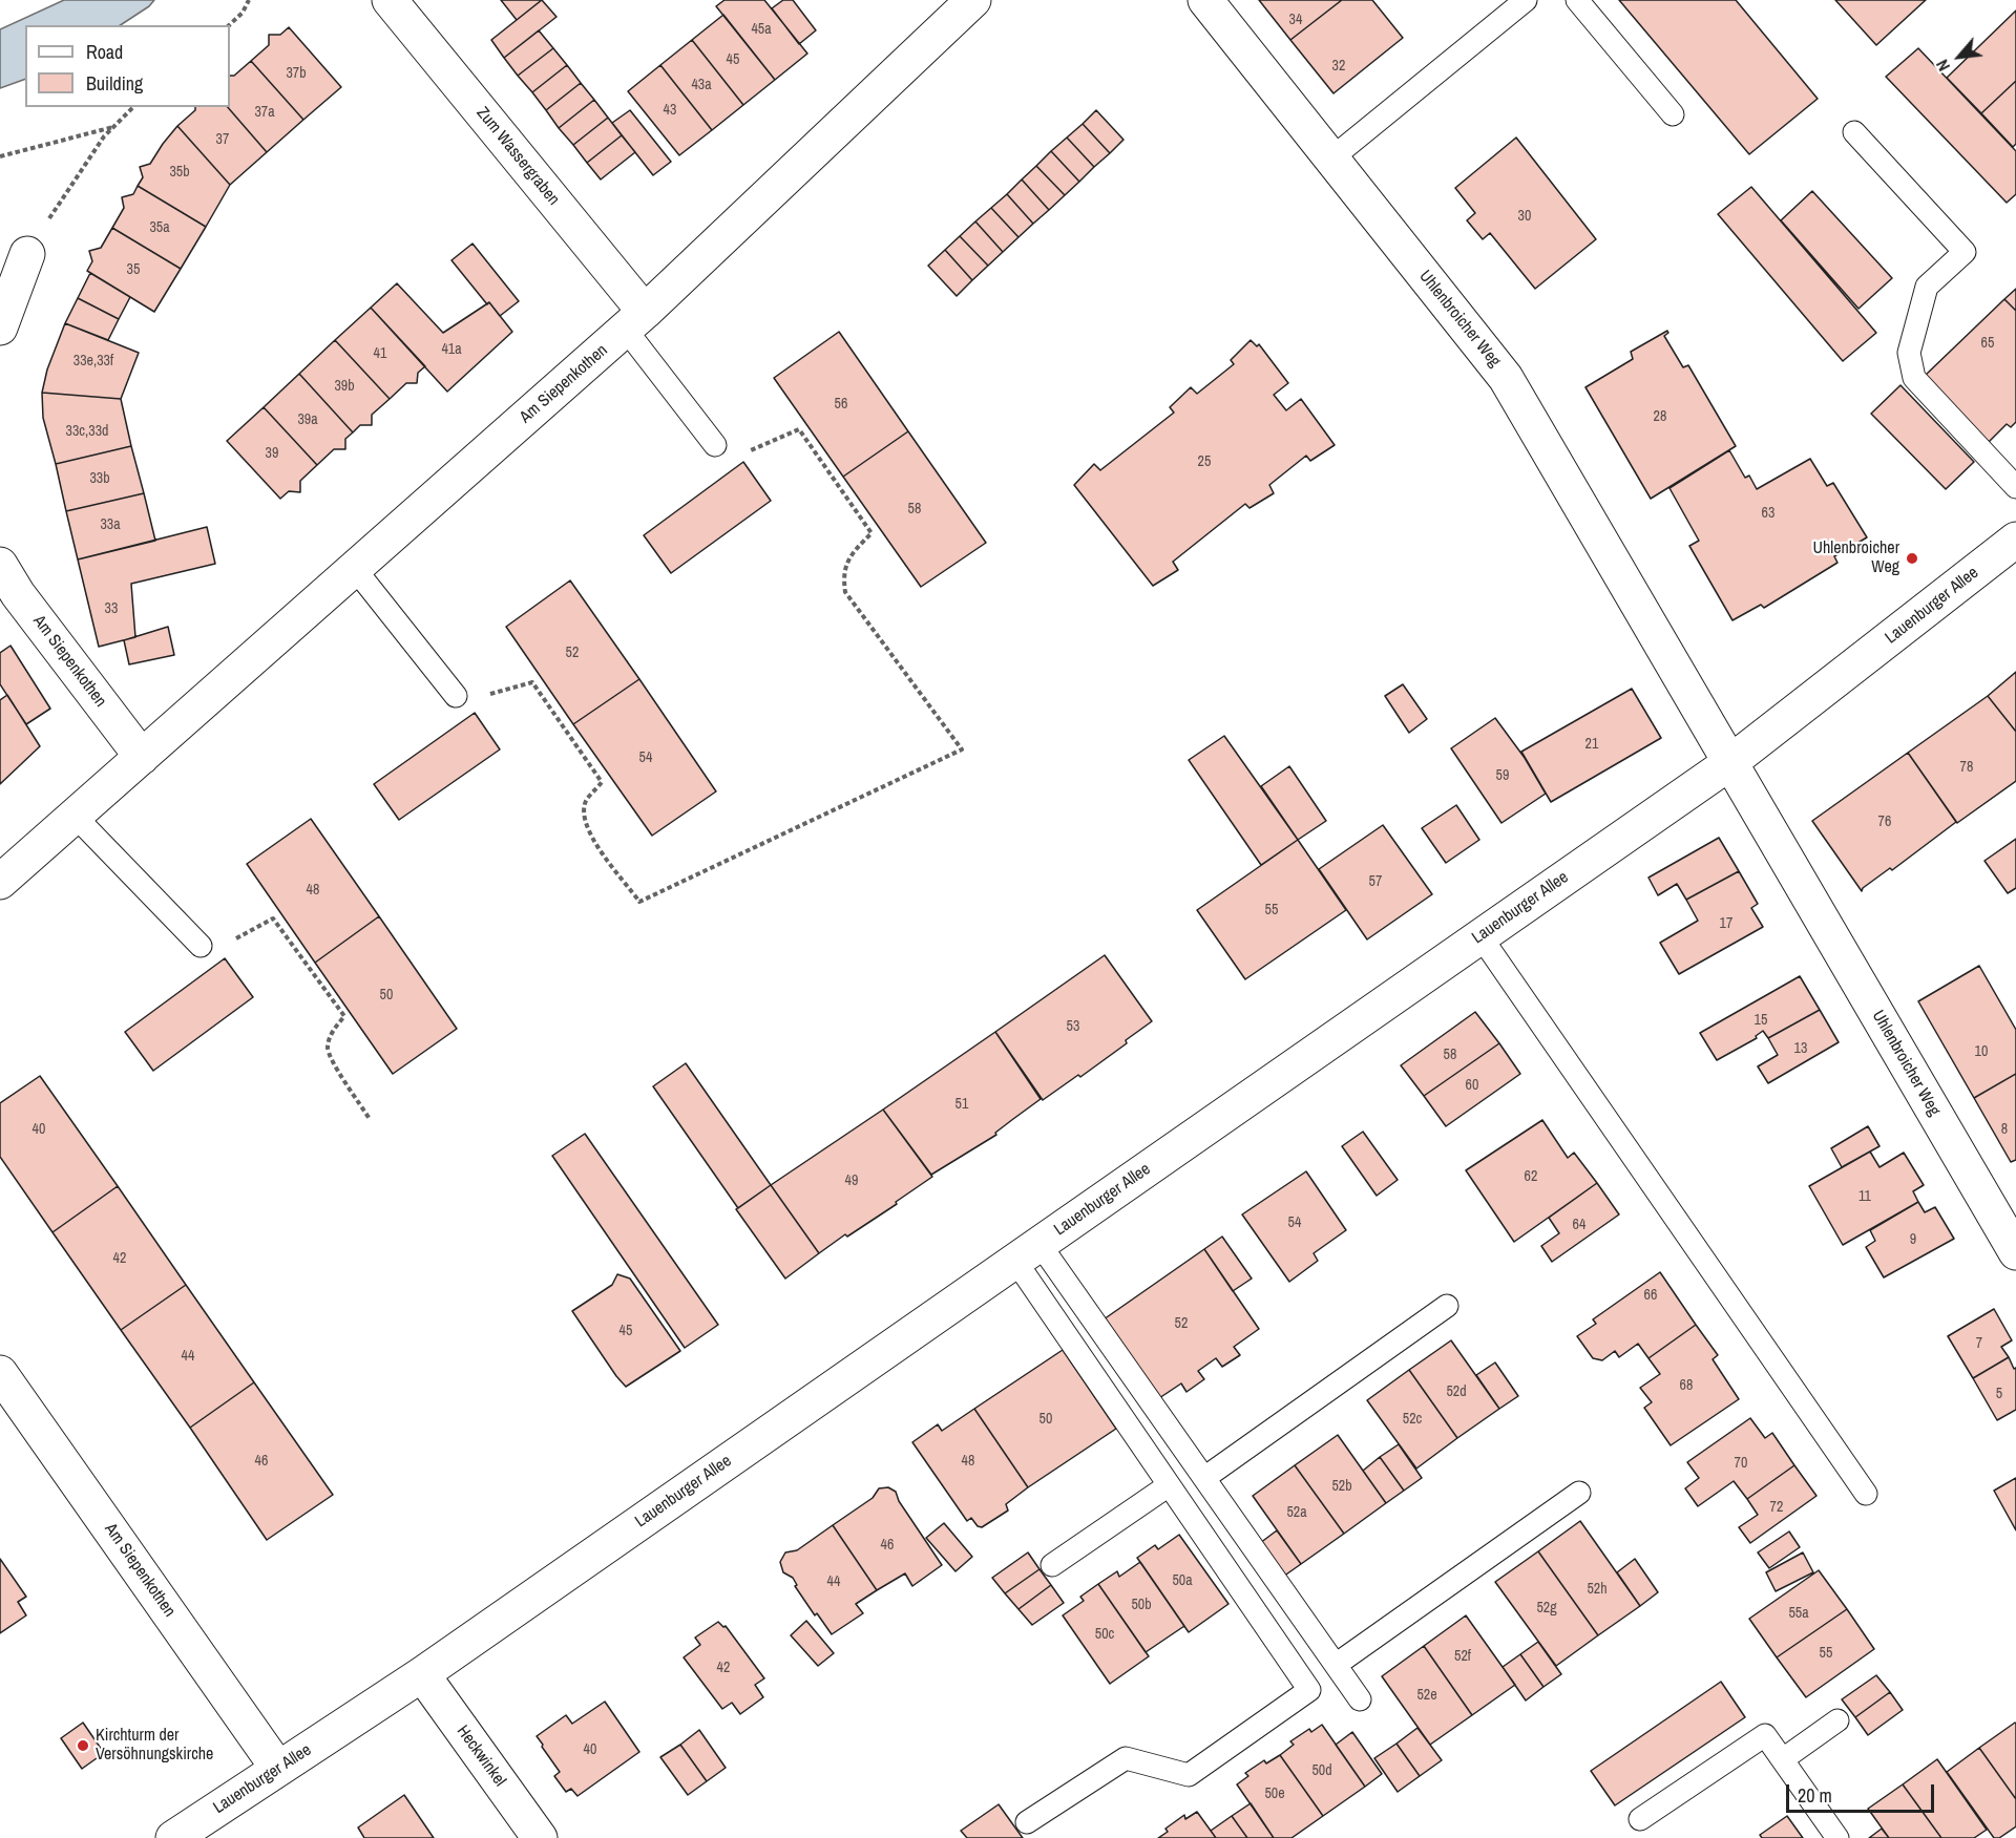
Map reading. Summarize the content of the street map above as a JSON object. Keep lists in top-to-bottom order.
{
  "streets": {
    "street": [
      "Zum Wassergraben",
      "Uhlenbroicher Weg",
      "Am Siepenkothen",
      "Lauenburger Allee",
      "Heckwinkel"
    ]
  },
  "crossings": [
    ["Zum Wassergraben", "Am Siepenkothen"],
    ["Uhlenbroicher Weg", "Lauenburger Allee"],
    ["Am Siepenkothen", "Lauenburger Allee"],
    ["Lauenburger Allee", "Heckwinkel"]
  ],
  "places": ["Uhlenbroicher Weg", "Kirchturm der Versöhnungskirche"],
  "house_numbers": [
    "34",
    "45a",
    "45",
    "32",
    "37b",
    "43a",
    "43",
    "37a",
    "37",
    "35b",
    "30",
    "35a",
    "35",
    "65",
    "41a",
    "41",
    "33e,33f",
    "39b",
    "56",
    "28",
    "39a",
    "33c,33d",
    "39",
    "25",
    "33b",
    "58",
    "63",
    "33a",
    "33",
    "52",
    "21",
    "54",
    "78",
    "59",
    "76",
    "57",
    "48",
    "55",
    "17",
    "50",
    "15",
    "53",
    "13",
    "10",
    "58",
    "60",
    "51",
    "40",
    "8",
    "62",
    "49",
    "11",
    "54",
    "64",
    "9",
    "42",
    "66",
    "52",
    "45",
    "7",
    "44",
    "68",
    "52d",
    "5",
    "50",
    "52c",
    "46",
    "48",
    "70",
    "52b",
    "72",
    "52a",
    "46",
    "50a",
    "44",
    "52h",
    "50b",
    "52g",
    "55a",
    "50c",
    "55",
    "52f",
    "42",
    "52e",
    "40",
    "50d",
    "50e"
  ],
  "legend": ["Road", "Building"],
  "scale_bar": "20 m",
  "north": "bottom left"
}
